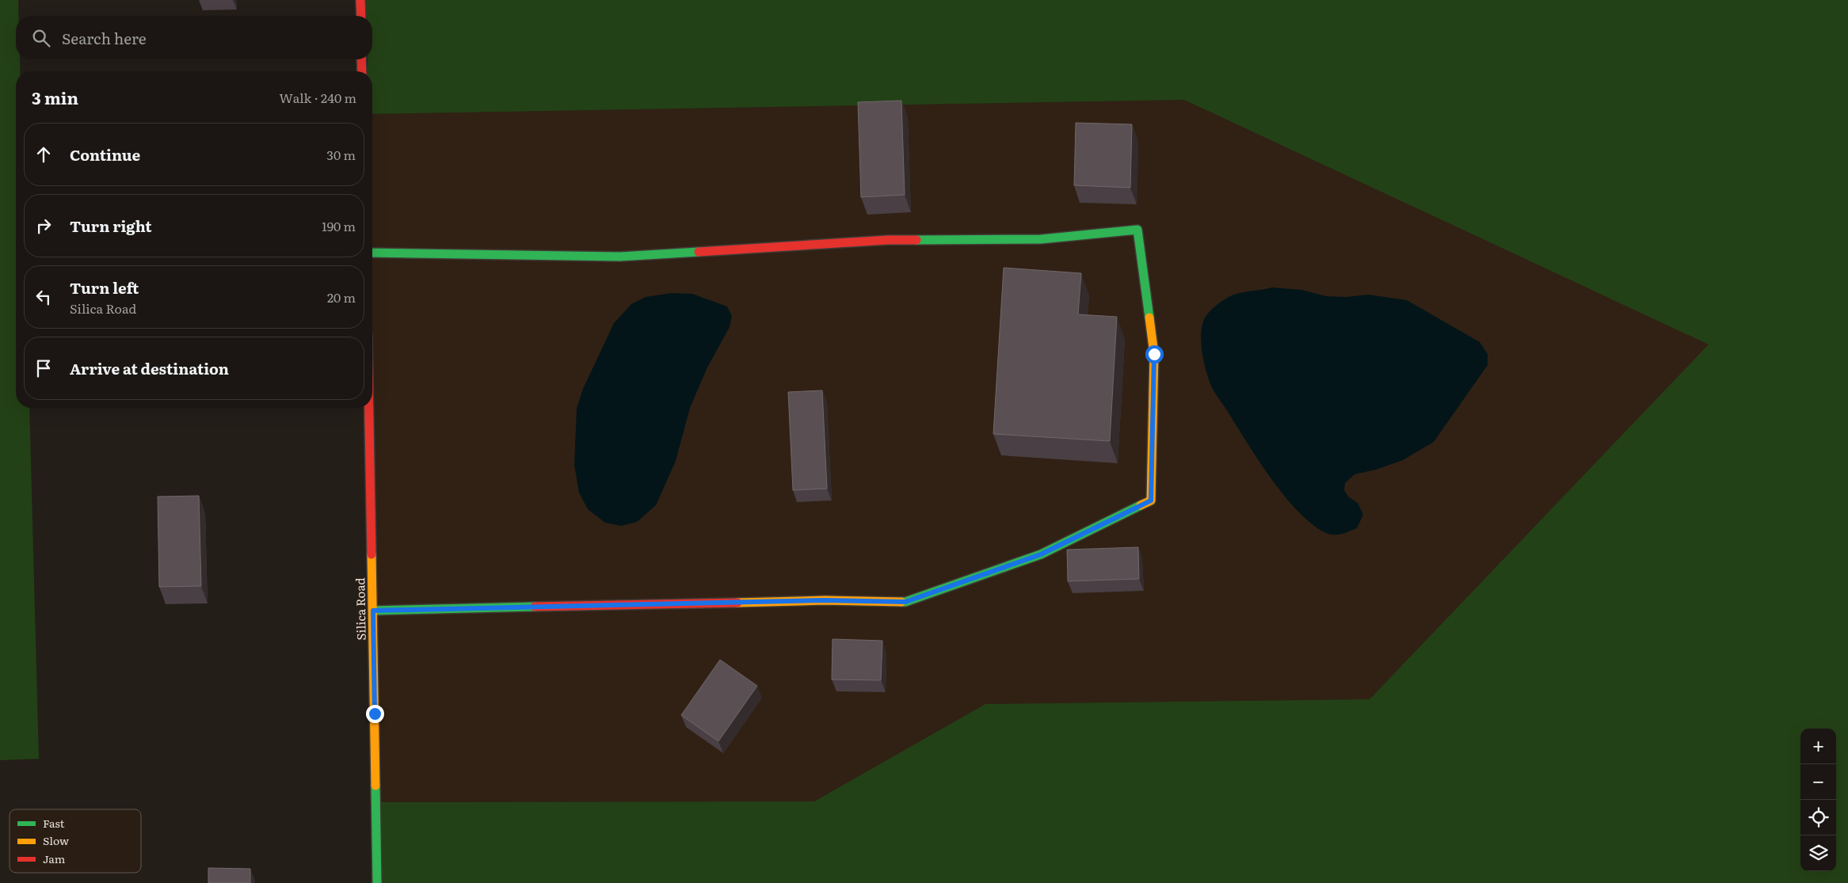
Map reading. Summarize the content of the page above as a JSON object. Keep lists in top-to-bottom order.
{
  "streets": {
    "street": ["Silica Road"]
  },
  "legend": ["Fast", "Slow", "Jam"],
  "page": {
    "search": "Search here",
    "heading": ["3 min", "Walk · 240 m"],
    "list": [
      ["Continue", "30 m"],
      ["Turn right", "190 m"],
      ["Turn left", "Silica Road", "20 m"],
      "Arrive at destination"
    ],
    "map_buttons": ["+", "−"]
  }
}
